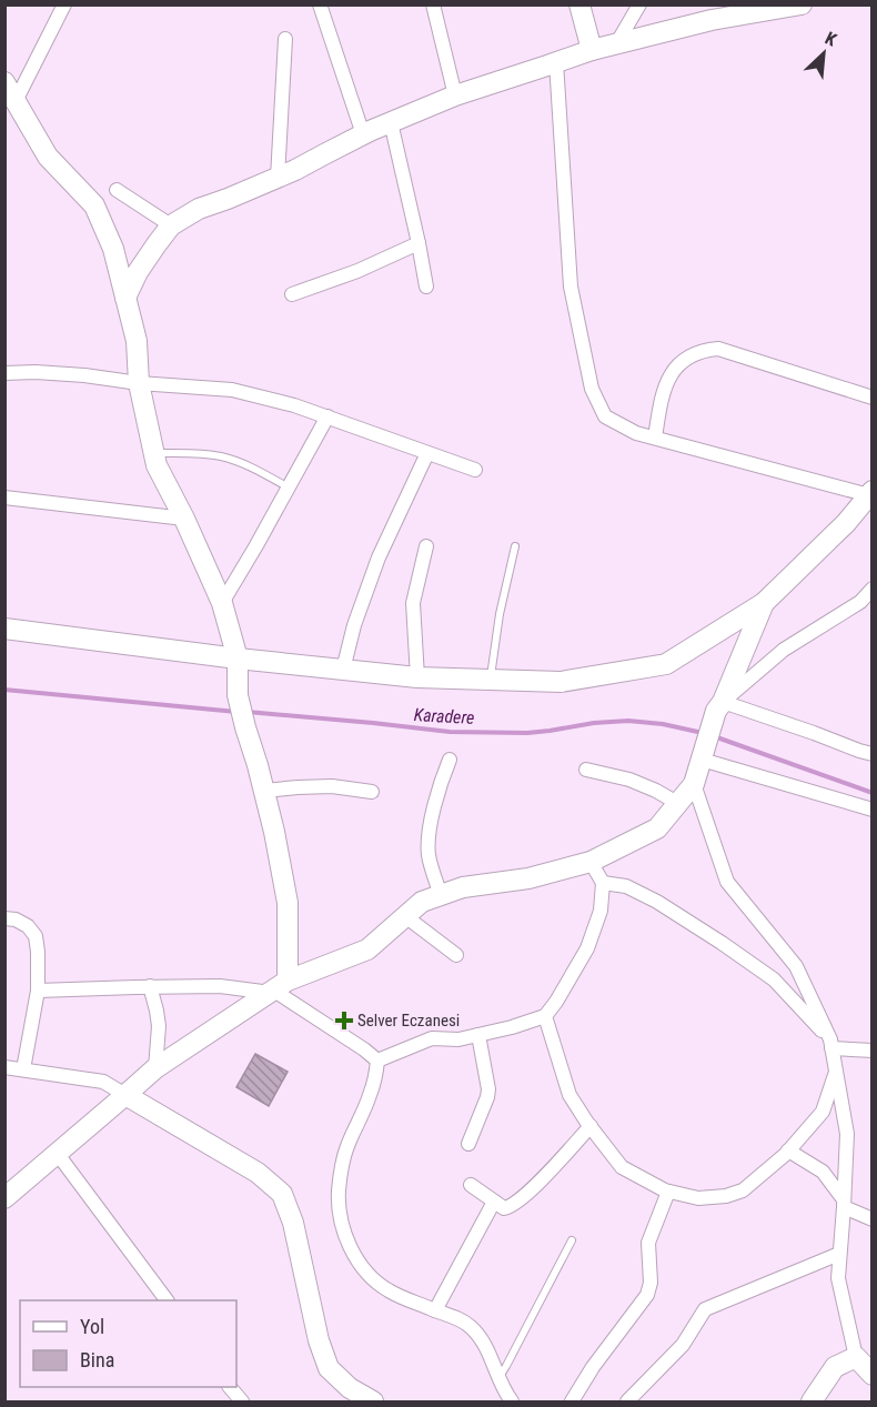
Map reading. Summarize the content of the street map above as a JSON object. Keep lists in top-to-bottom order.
{
  "water": ["Karadere"],
  "places": {
    "health": ["Selver Eczanesi"]
  },
  "legend": ["Yol", "Bina"],
  "north": "top right"
}
